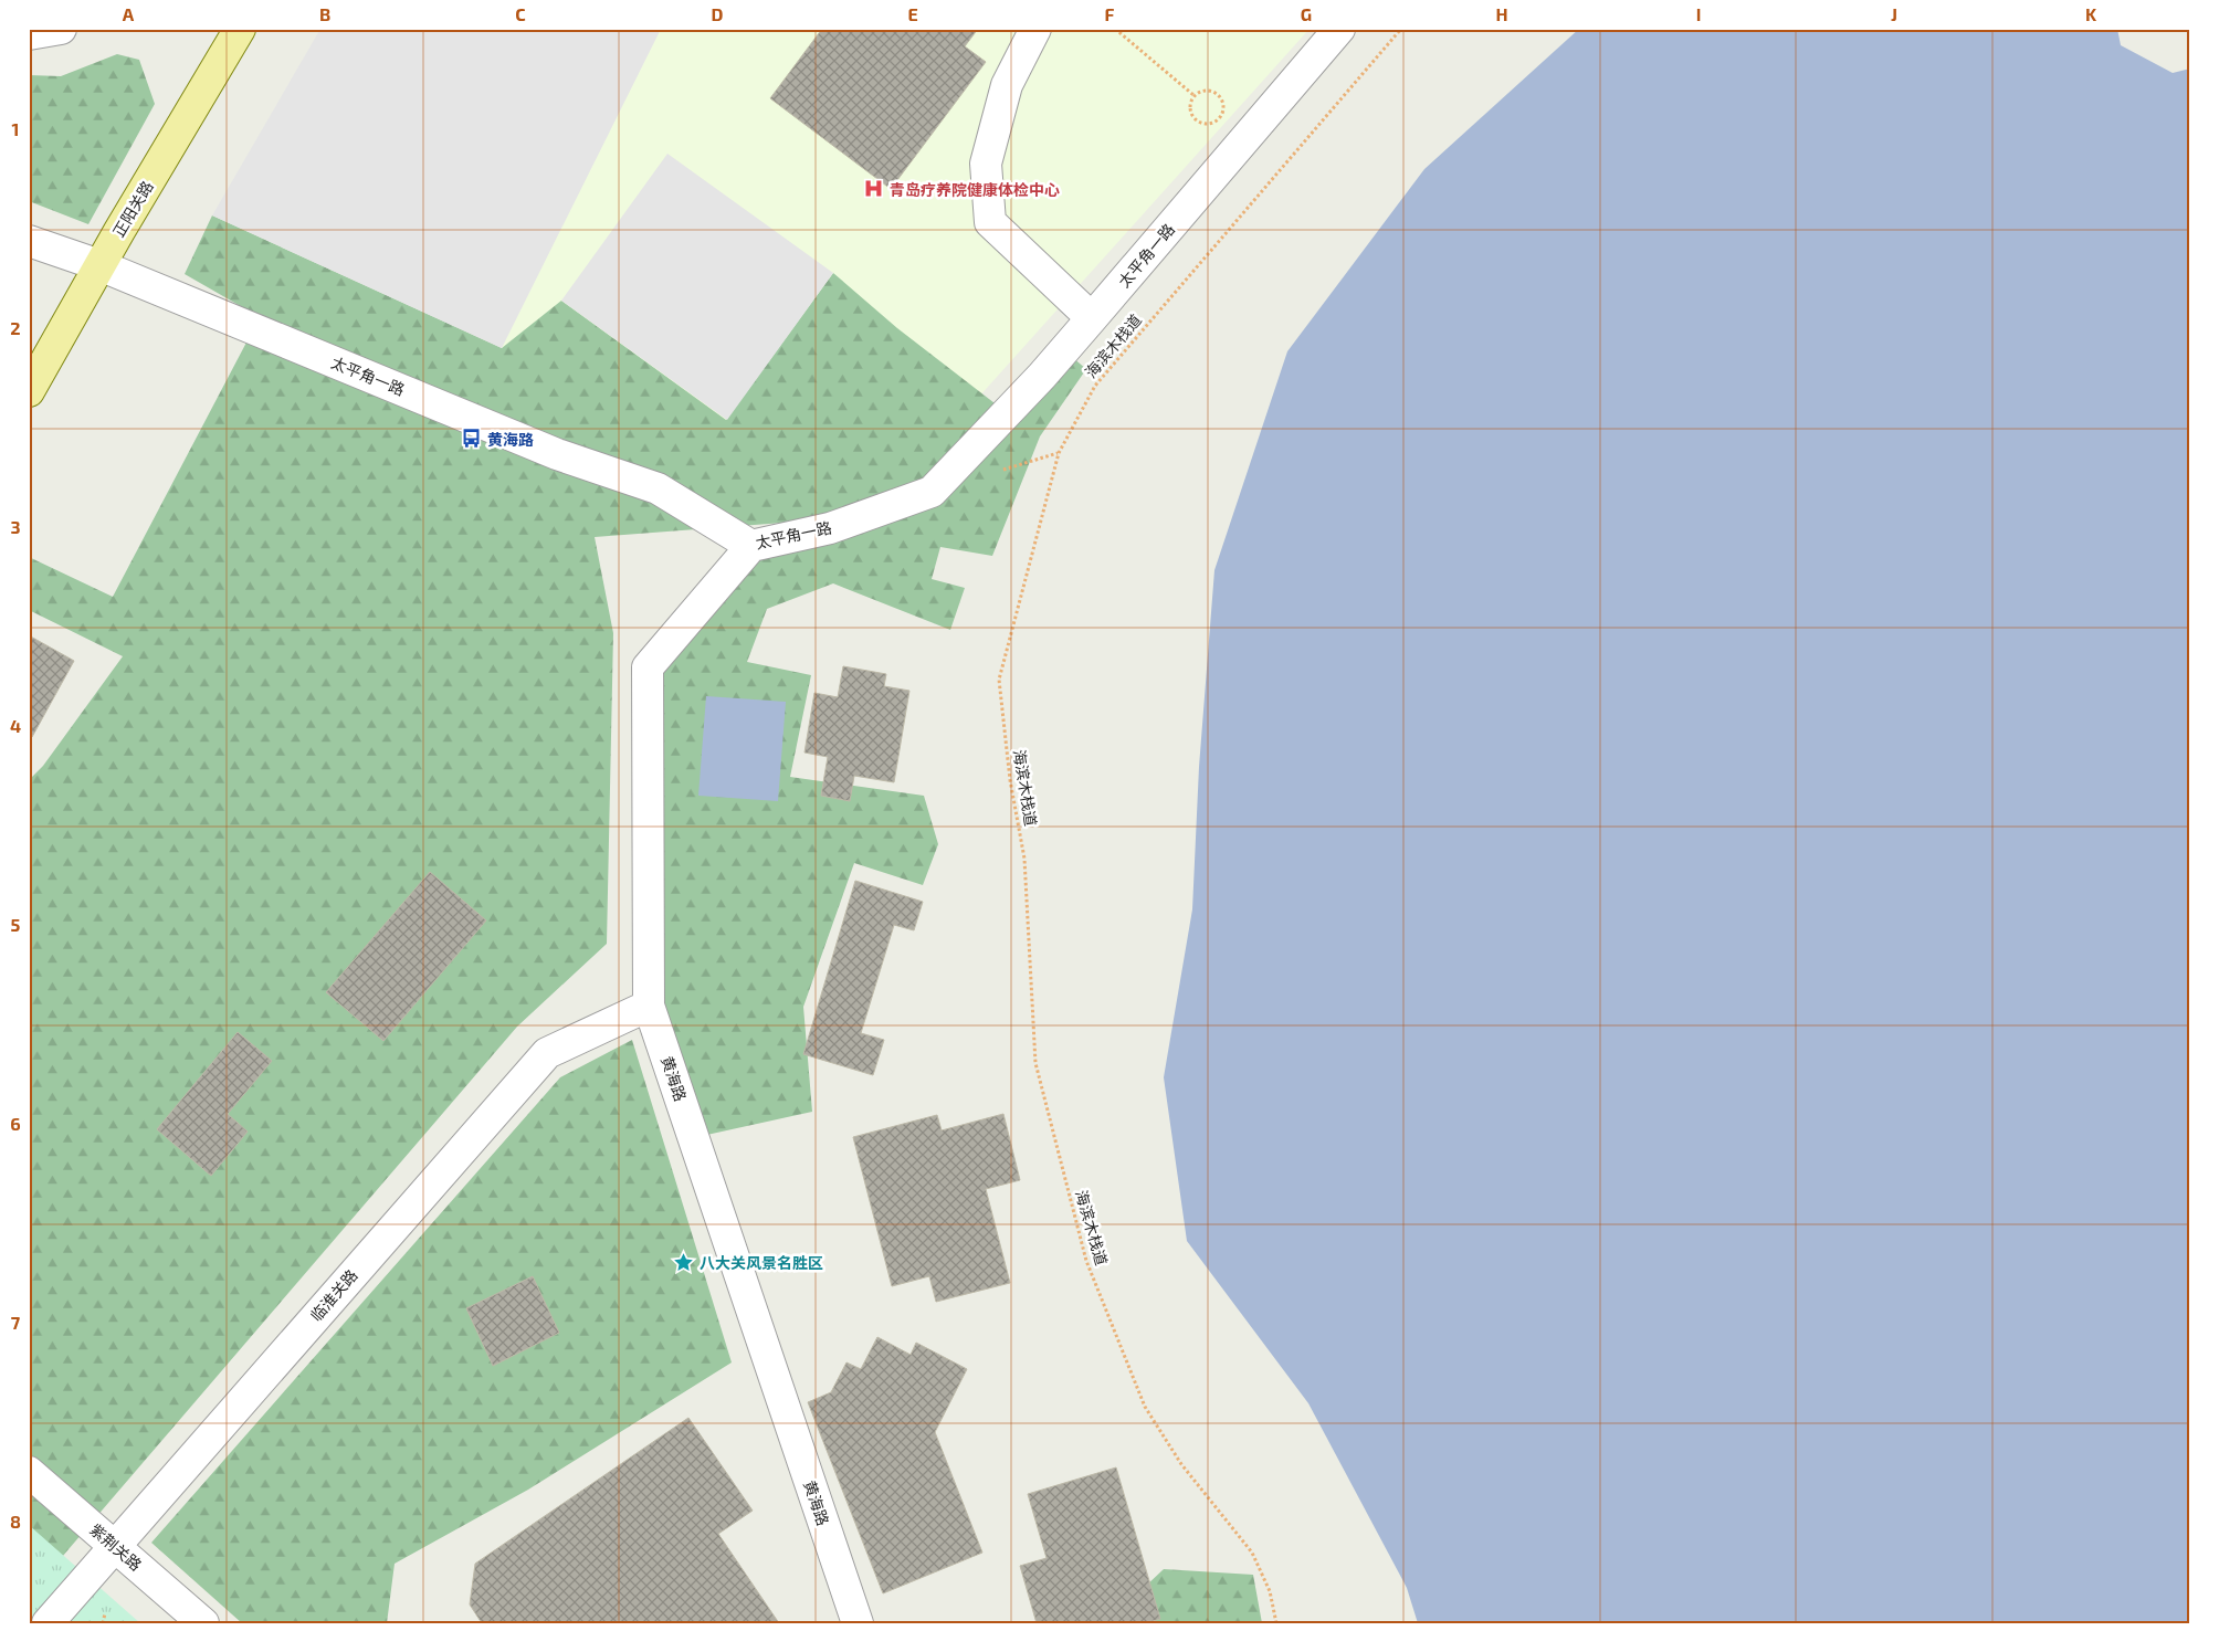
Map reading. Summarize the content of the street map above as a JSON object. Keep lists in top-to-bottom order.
{
  "streets": {
    "main road": ["正阳关路"],
    "street": [
      "太平角一路",
      "黄海路",
      "临淮关路",
      "紫荆关路"
    ],
    "path": ["海滨木栈道"]
  },
  "crossings": [
    ["正阳关路", "太平角一路"],
    ["太平角一路", "黄海路"],
    ["黄海路", "临淮关路"],
    ["临淮关路", "紫荆关路"]
  ],
  "places": {
    "hospital": ["青岛疗养院健康体检中心"],
    "bus stop": ["黄海路"],
    "place": ["八大关风景名胜区"]
  },
  "grid": {
    "columns": [
      "A",
      "B",
      "C",
      "D",
      "E",
      "F",
      "G",
      "H",
      "I",
      "J",
      "K"
    ],
    "rows": [
      "1",
      "2",
      "3",
      "4",
      "5",
      "6",
      "7",
      "8"
    ]
  }
}
